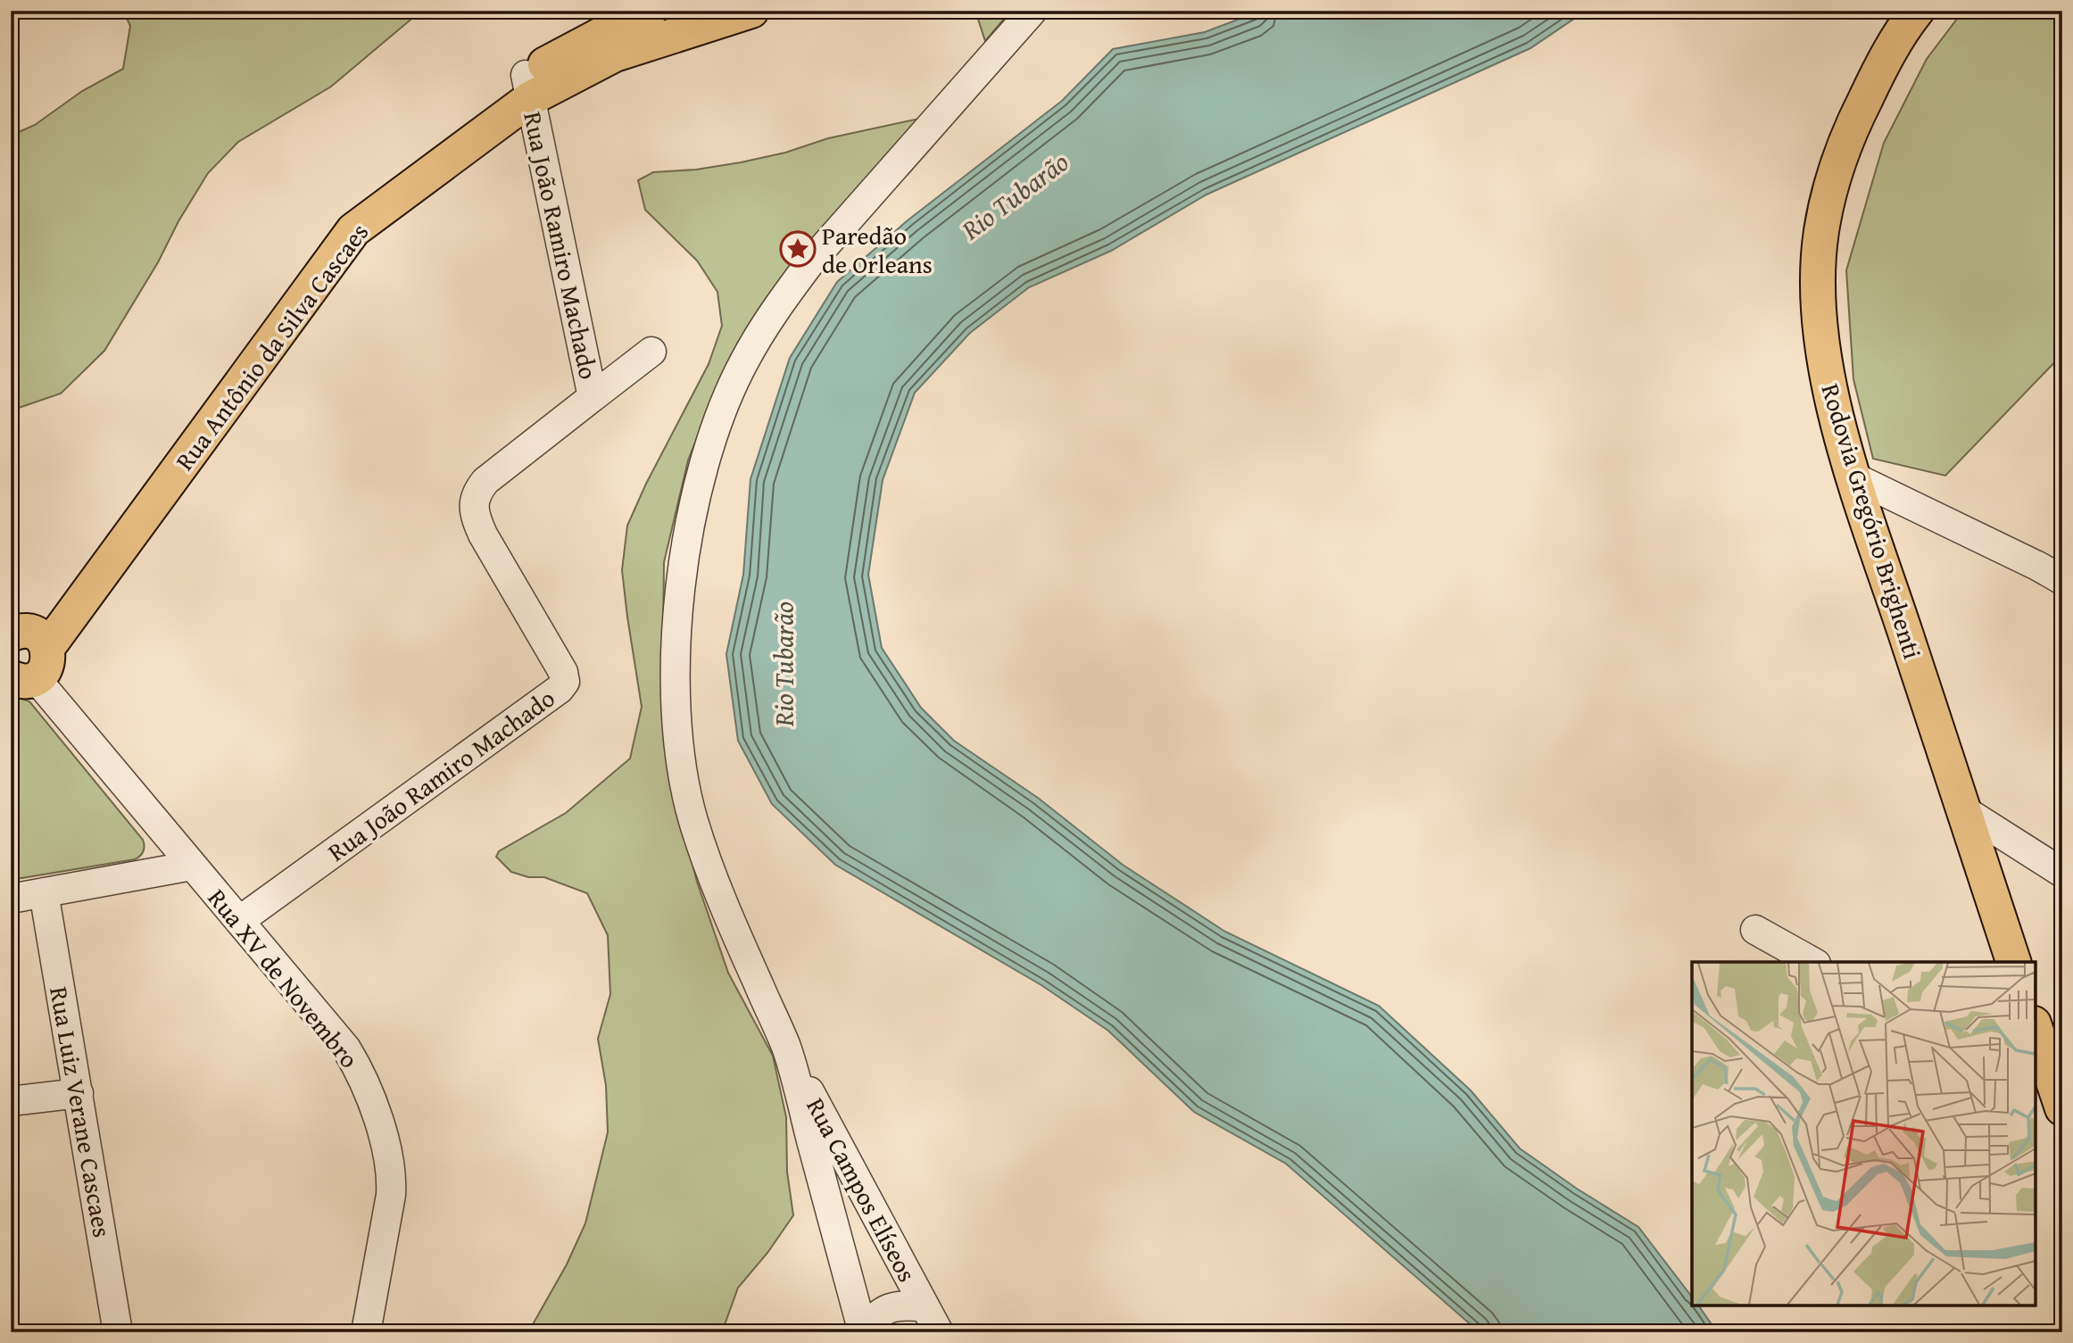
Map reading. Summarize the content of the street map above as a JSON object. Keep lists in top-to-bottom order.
{
  "streets": {
    "main road": ["Rua Antônio da Silva Cascaes", "Rodovia Gregório Brighenti"],
    "street": [
      "Rua João Ramiro Machado",
      "Rua XV de Novembro",
      "Rua Luiz Verane Cascaes",
      "Rua Campos Elíseos"
    ]
  },
  "crossings": [
    ["Rua João Ramiro Machado", "Rua Antônio da Silva Cascaes"],
    ["Rua João Ramiro Machado", "Rua XV de Novembro"],
    ["Rua Antônio da Silva Cascaes", "Rua XV de Novembro"]
  ],
  "water": ["Rio Tubarão"],
  "places": {
    "place": ["Paredão de Orleans"]
  }
}
